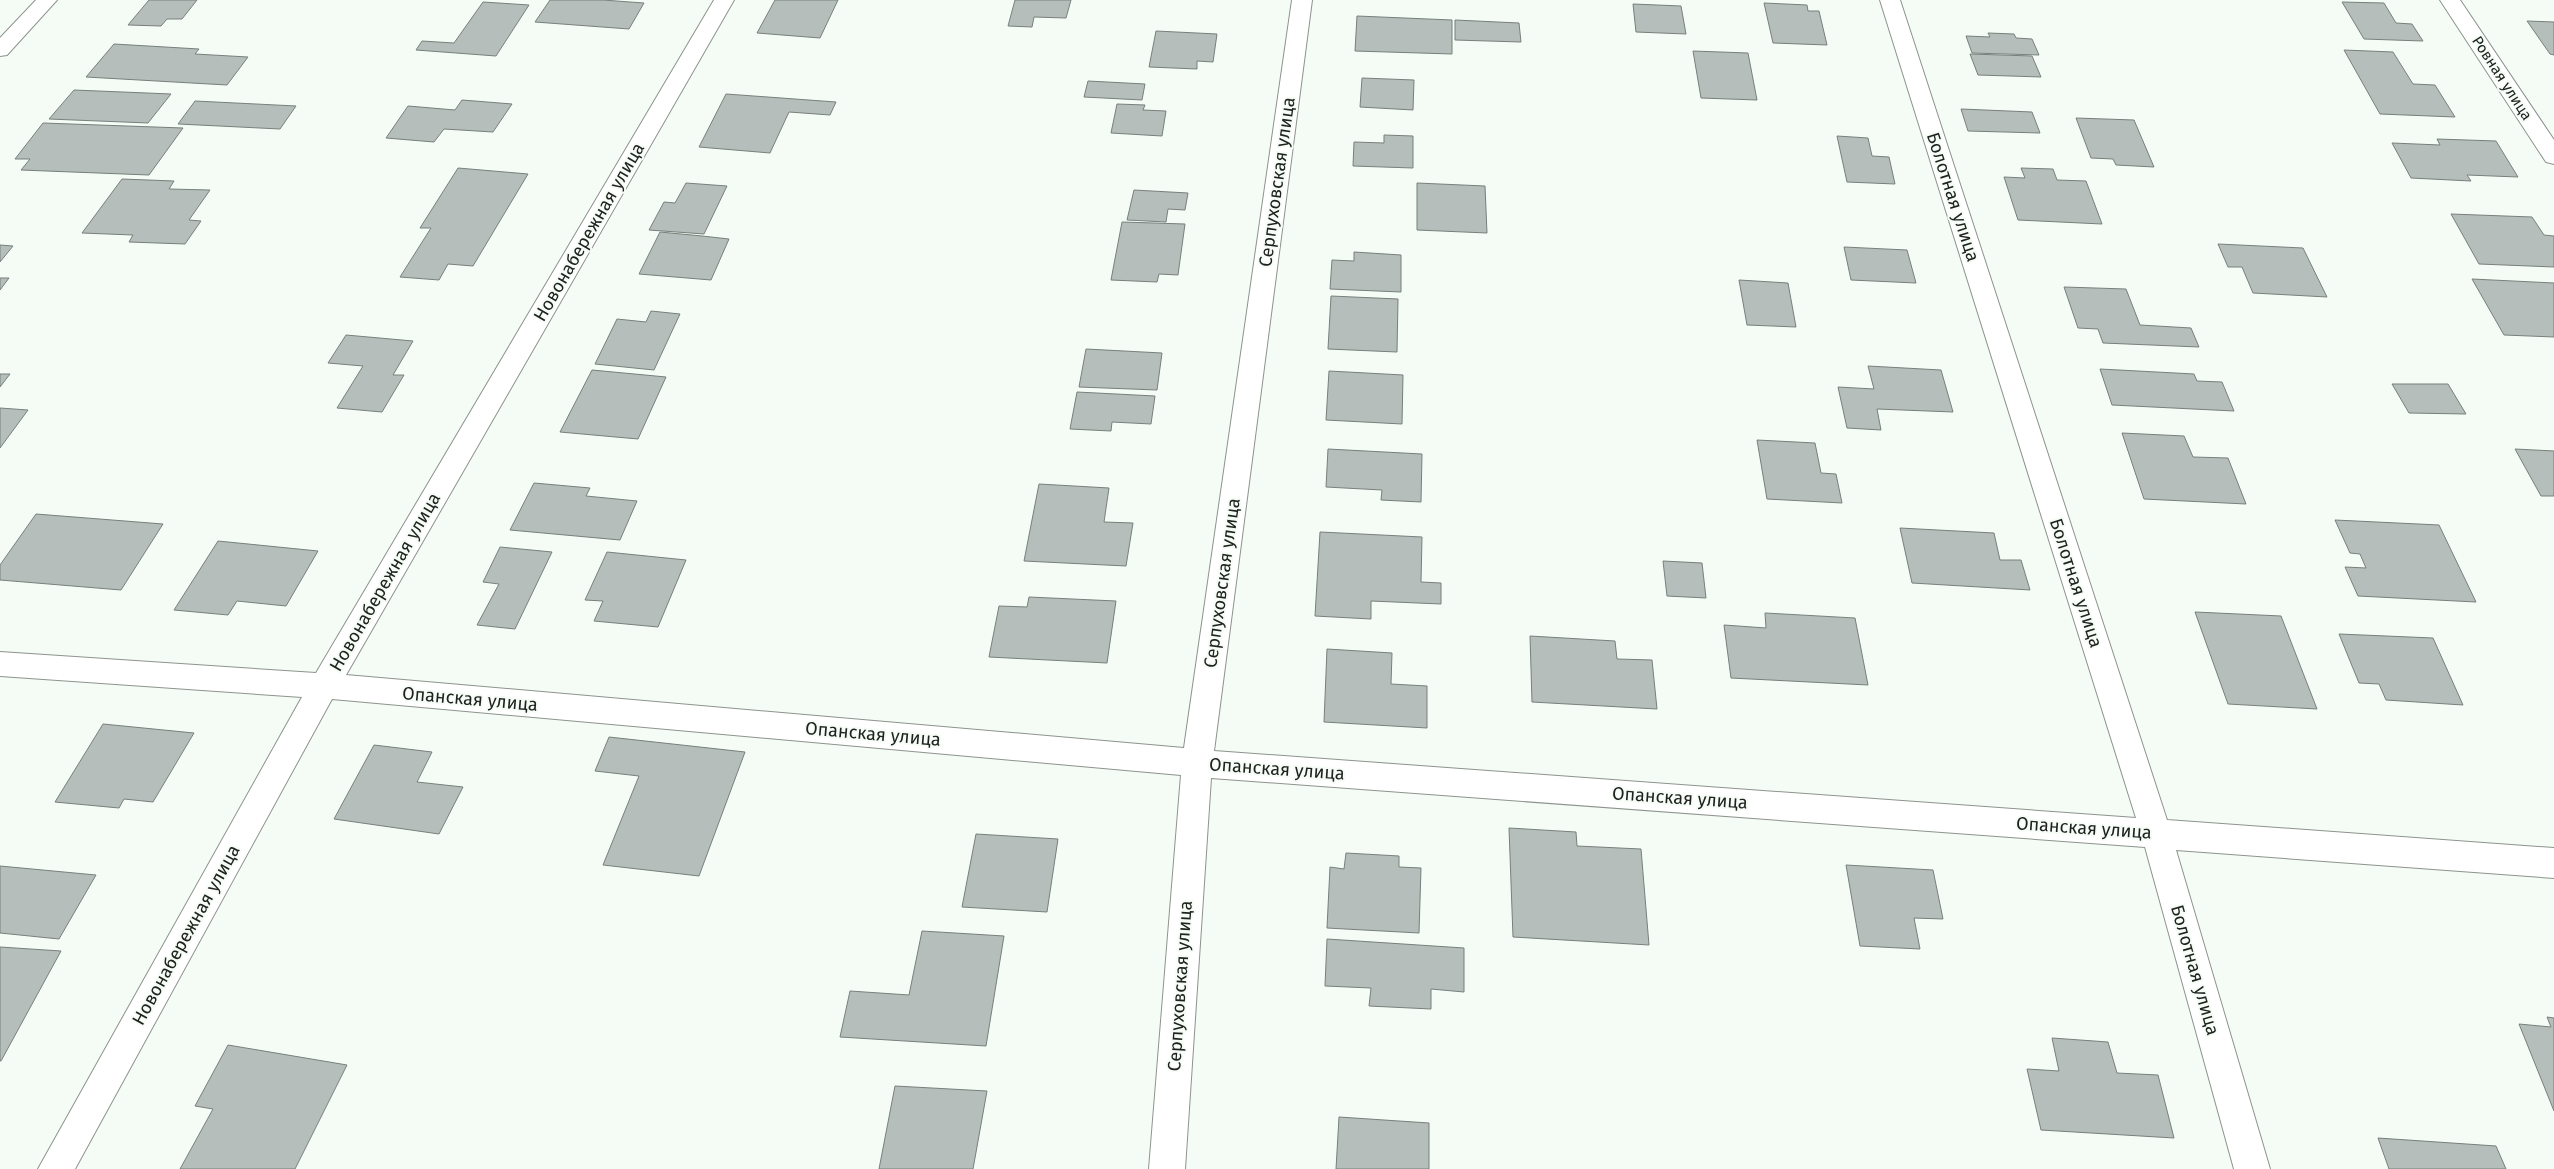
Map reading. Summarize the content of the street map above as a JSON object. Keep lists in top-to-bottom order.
{
  "streets": {
    "street": [
      "Ровная улица",
      "Серпуховская улица",
      "Болотная улица",
      "Новонабережная улица",
      "Опанская улица"
    ]
  },
  "crossings": [
    ["Серпуховская улица", "Опанская улица"],
    ["Болотная улица", "Опанская улица"],
    ["Новонабережная улица", "Опанская улица"]
  ]
}
